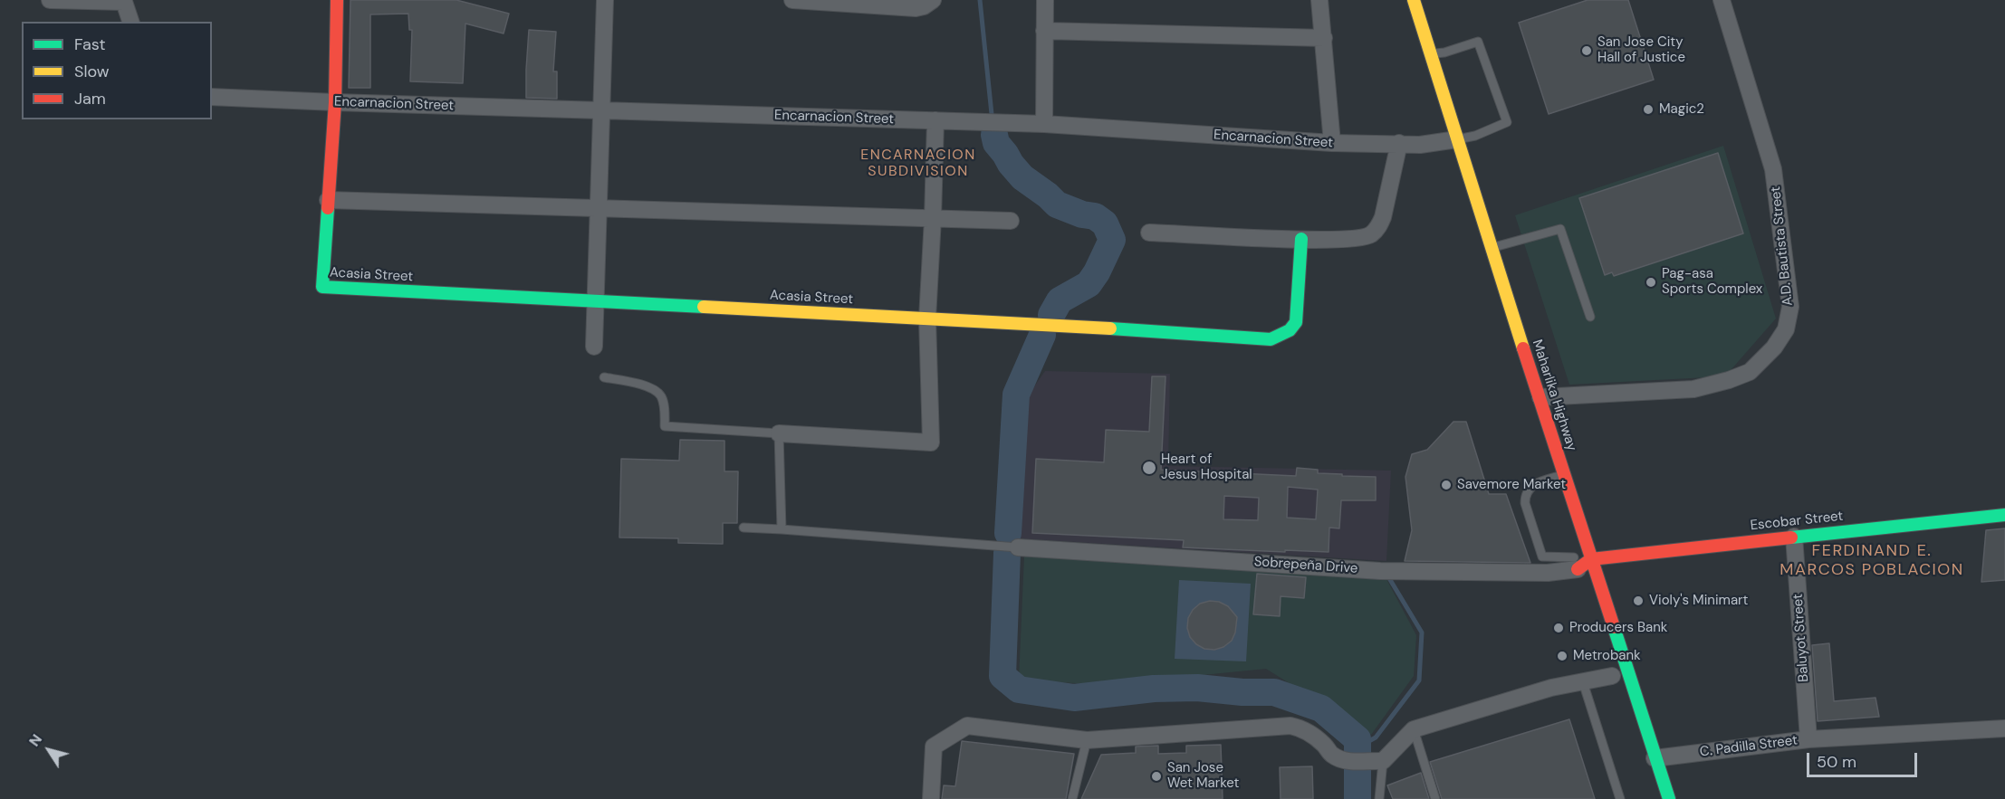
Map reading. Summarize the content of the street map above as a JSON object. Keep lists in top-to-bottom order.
{
  "streets": {
    "main road": ["Acasia Street", "Maharlika Highway", "Escobar Street"],
    "street": [
      "Encarnacion Street",
      "A.D. Bautista Street",
      "Sobrepeña Drive",
      "Baluyot Street",
      "C. Padilla Street"
    ]
  },
  "crossings": [
    ["Encarnacion Street", "Maharlika Highway"],
    ["A.D. Bautista Street", "Maharlika Highway"],
    ["Maharlika Highway", "Escobar Street"],
    ["Maharlika Highway", "Sobrepeña Drive"],
    ["Maharlika Highway", "C. Padilla Street"],
    ["Escobar Street", "Sobrepeña Drive"],
    ["Escobar Street", "Baluyot Street"],
    ["Baluyot Street", "C. Padilla Street"]
  ],
  "districts": ["ENCARNACION SUBDIVISION", "FERDINAND E. MARCOS POBLACION"],
  "places": [
    "San Jose City Hall of Justice",
    "Magic2",
    "Pag-asa Sports Complex",
    "Heart of Jesus Hospital",
    "Savemore Market",
    "Violy's Minimart",
    "Producers Bank",
    "Metrobank",
    "San Jose Wet Market"
  ],
  "legend": ["Fast", "Slow", "Jam"],
  "scale_bar": "50 m",
  "north": "top left"
}
